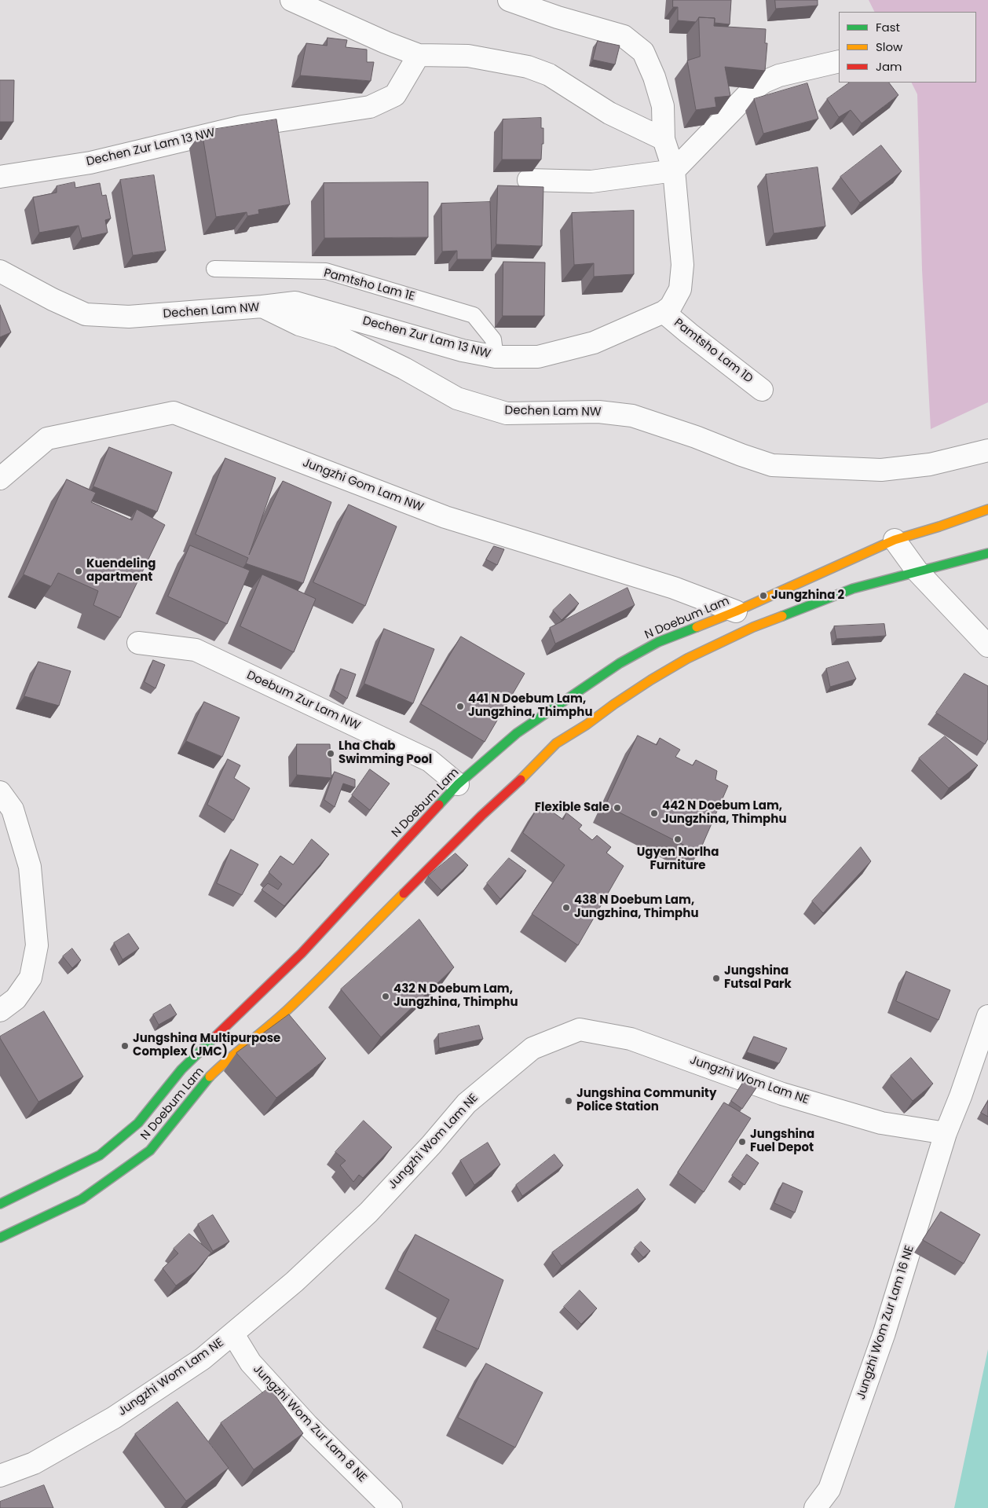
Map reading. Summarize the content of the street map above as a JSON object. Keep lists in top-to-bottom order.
{
  "streets": {
    "main road": ["N Doebum Lam"],
    "street": [
      "Dechen Zur Lam 13 NW",
      "Dechen Lam NW",
      "Pamtsho Lam 1D",
      "Jungzhi Gom Lam NW",
      "Doebum Zur Lam NW",
      "Jungzhi Wom Lam NE",
      "Jungzhi Wom Zur Lam 16 NE",
      "Jungzhi Wom Zur Lam 8 NE"
    ],
    "lane": ["Pamtsho Lam 1E"]
  },
  "crossings": [
    ["Dechen Zur Lam 13 NW", "Pamtsho Lam 1E"],
    ["Dechen Zur Lam 13 NW", "Dechen Lam NW"],
    ["Dechen Zur Lam 13 NW", "Pamtsho Lam 1D"],
    ["Jungzhi Gom Lam NW", "N Doebum Lam"],
    ["N Doebum Lam", "Doebum Zur Lam NW"],
    ["Jungzhi Wom Lam NE", "Jungzhi Wom Zur Lam 16 NE"],
    ["Jungzhi Wom Lam NE", "Jungzhi Wom Zur Lam 8 NE"]
  ],
  "places": [
    "Kuendeling apartment",
    "Jungzhina 2",
    "441 N Doebum Lam, Jungzhina, Thimphu",
    "Lha Chab Swimming Pool",
    "Flexible Sale",
    "442 N Doebum Lam, Jungzhina, Thimphu",
    "Ugyen Norlha Furniture",
    "438 N Doebum Lam, Jungzhina, Thimphu",
    "Jungshina Futsal Park",
    "432 N Doebum Lam, Jungzhina, Thimphu",
    "Jungshina Multipurpose Complex (JMC)",
    "Jungshina Community Police Station",
    "Jungshina Fuel Depot"
  ],
  "legend": ["Fast", "Slow", "Jam"]
}
